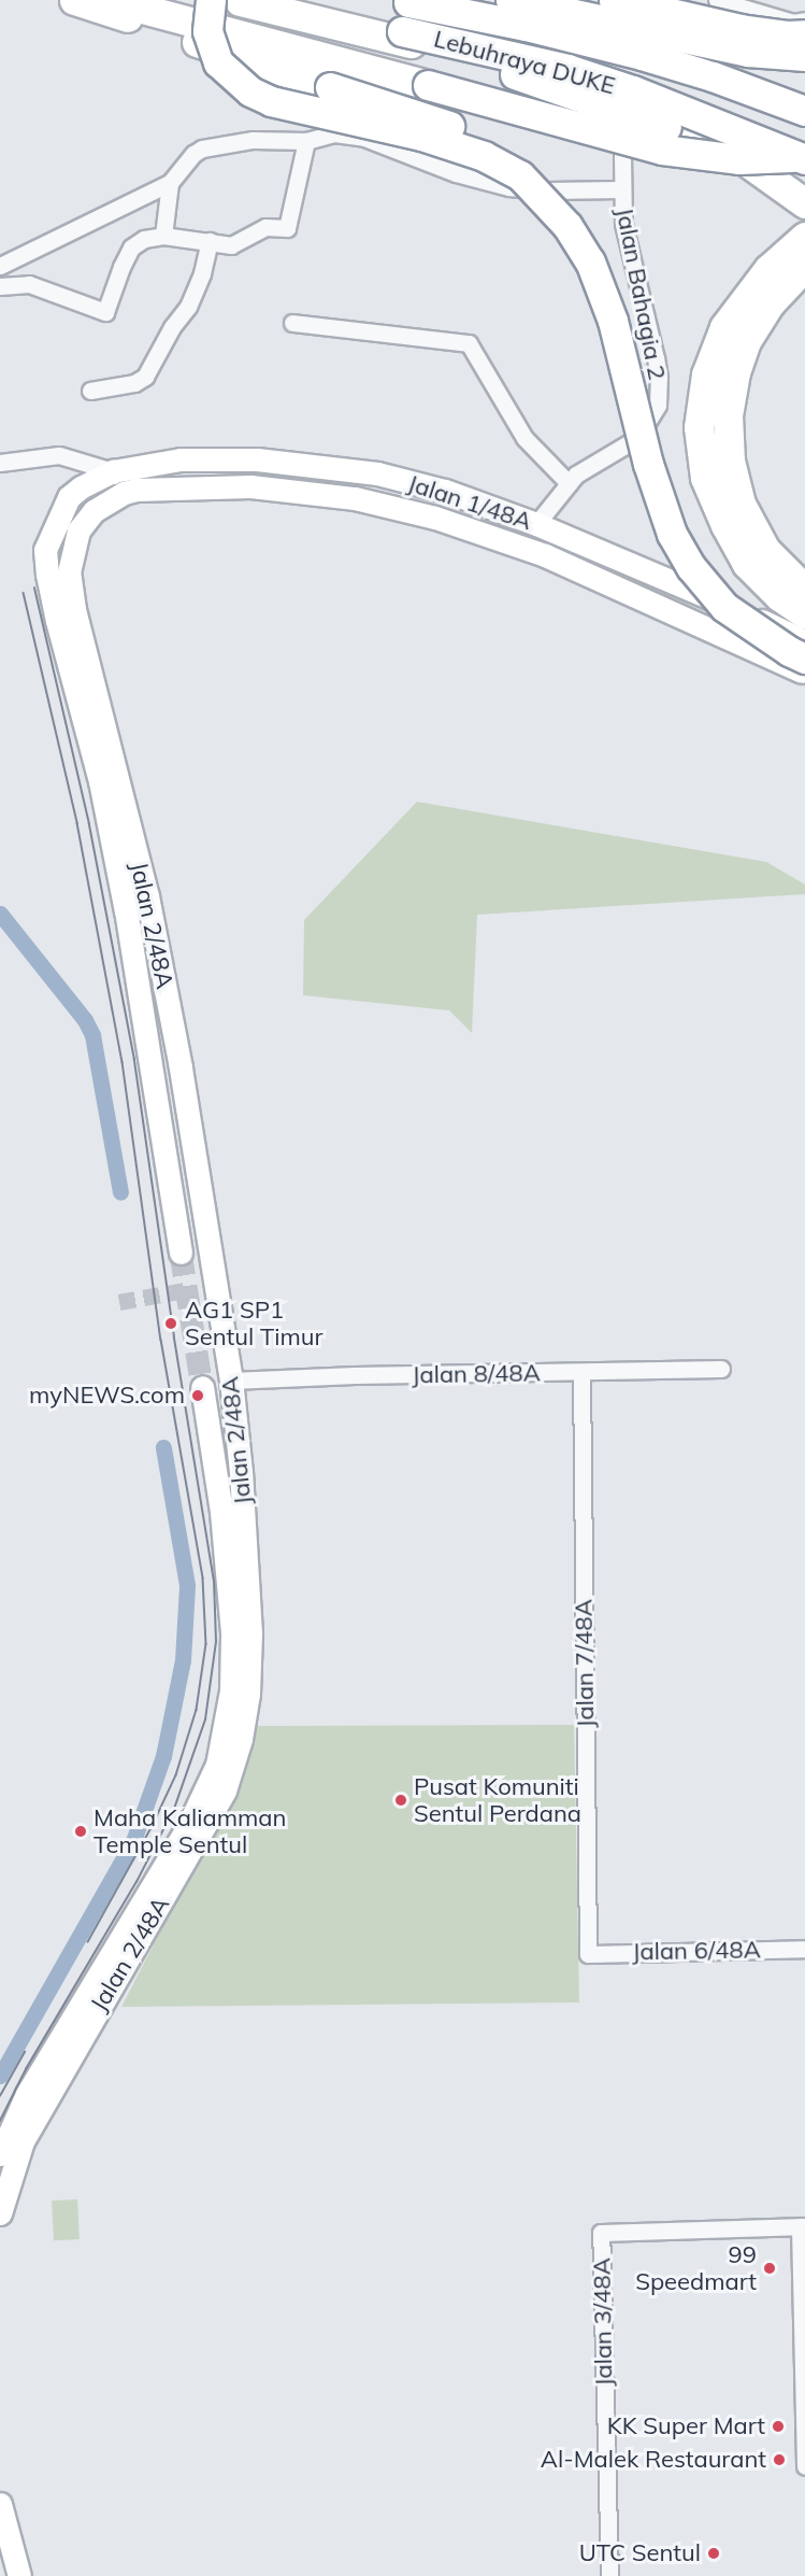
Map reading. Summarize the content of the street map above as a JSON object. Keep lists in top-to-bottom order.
{
  "streets": {
    "highway": ["Lebuhraya DUKE"],
    "main road": ["Jalan 1/48A", "Jalan 2/48A"],
    "street": [
      "Jalan Bahagia 2",
      "Jalan 8/48A",
      "Jalan 7/48A",
      "Jalan 6/48A",
      "Jalan 3/48A"
    ]
  },
  "crossings": [
    ["Jalan Bahagia 2", "Jalan 1/48A"],
    ["Jalan 1/48A", "Jalan 2/48A"],
    ["Jalan 2/48A", "Jalan 8/48A"],
    ["Jalan 8/48A", "Jalan 7/48A"],
    ["Jalan 7/48A", "Jalan 6/48A"]
  ],
  "places": [
    "AG1 SP1 Sentul Timur",
    "myNEWS.com",
    "Pusat Komuniti Sentul Perdana",
    "Maha Kaliamman Temple Sentul",
    "99 Speedmart",
    "KK Super Mart",
    "Al-Malek Restaurant",
    "UTC Sentul"
  ]
}
